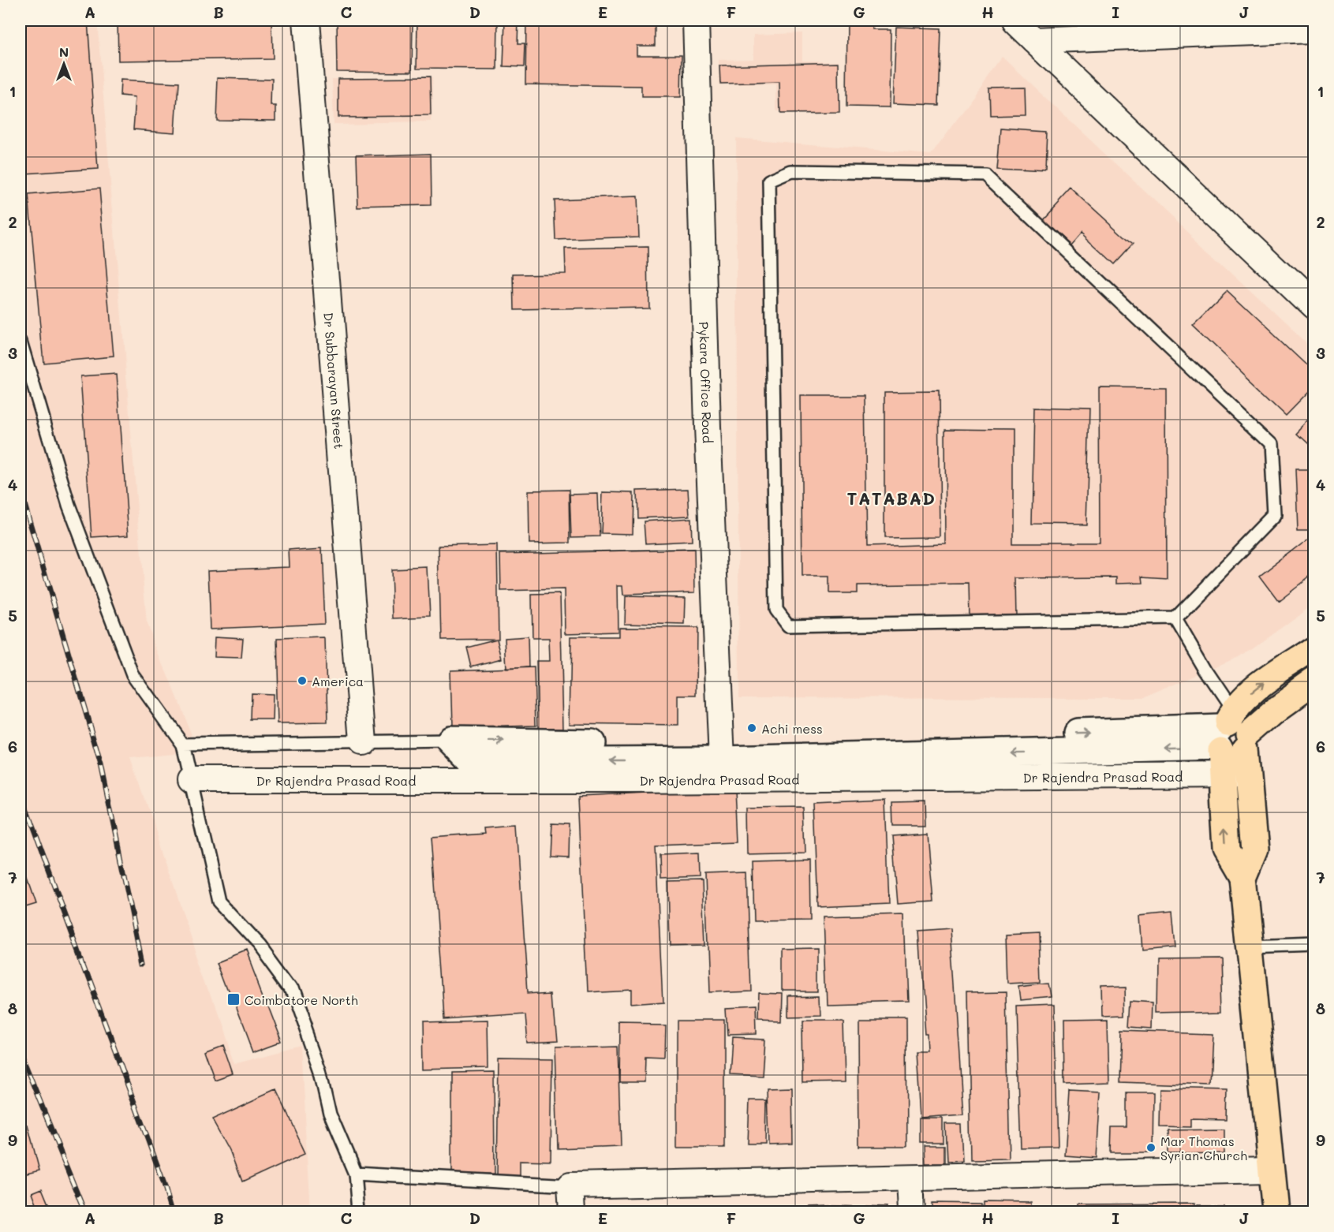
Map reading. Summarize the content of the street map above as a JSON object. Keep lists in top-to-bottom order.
{
  "streets": {
    "street": ["Dr Subbarayan Street", "Pykara Office Road", "Dr Rajendra Prasad Road"]
  },
  "districts": ["TATABAD"],
  "places": {
    "other": ["America", "Achi mess", "Mar Thomas Syrian Church"],
    "transit": ["Coimbatore North"]
  },
  "north": "top",
  "grid": {
    "columns": [
      "A",
      "B",
      "C",
      "D",
      "E",
      "F",
      "G",
      "H",
      "I",
      "J"
    ],
    "rows": [
      "1",
      "2",
      "3",
      "4",
      "5",
      "6",
      "7",
      "8",
      "9"
    ]
  }
}
